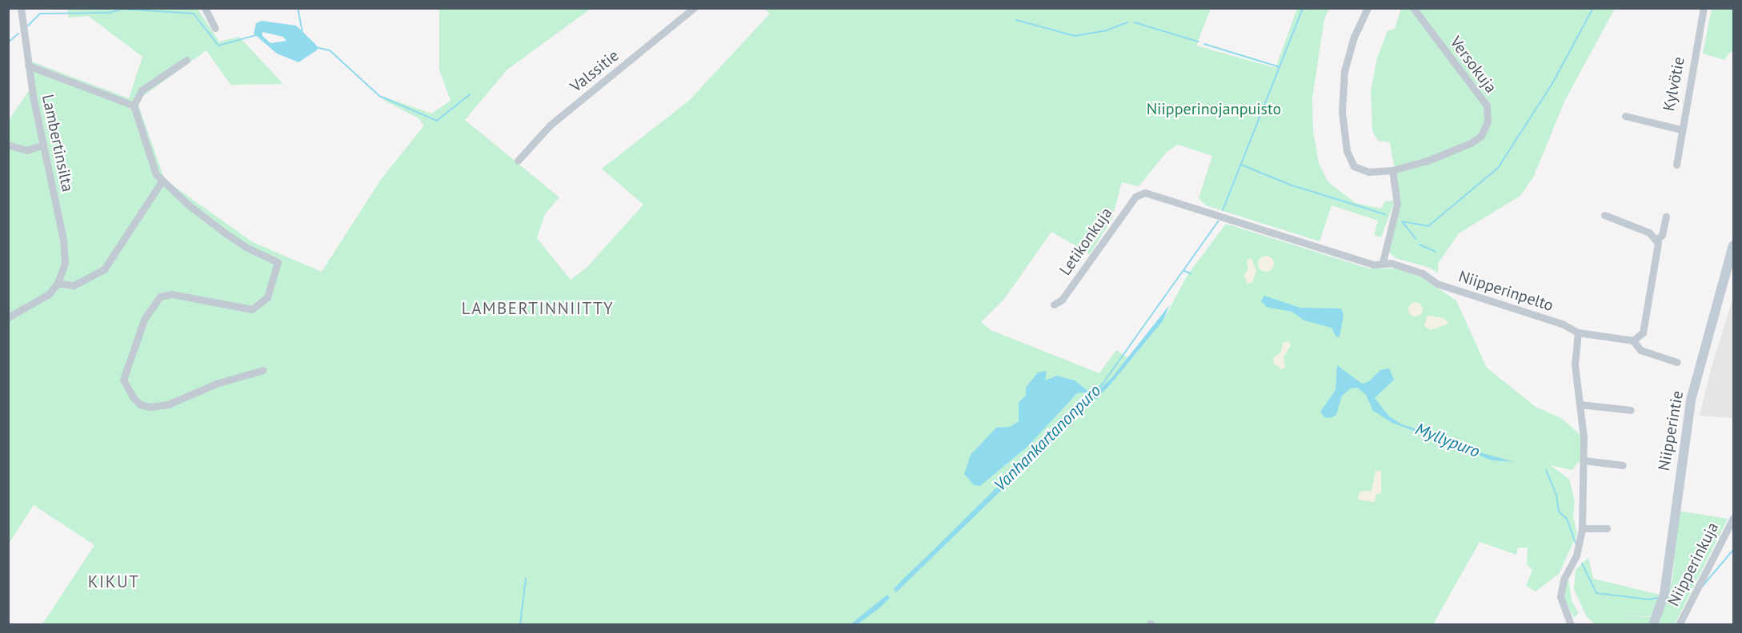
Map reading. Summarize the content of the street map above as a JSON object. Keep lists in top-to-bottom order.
{
  "streets": {
    "street": [
      "Versokuja",
      "Valssitie",
      "Kylvötie",
      "Lambertinsilta",
      "Letikonkuja",
      "Niipperinpelto",
      "Niipperintie",
      "Niipperinkuja"
    ]
  },
  "crossings": [
    ["Letikonkuja", "Niipperinpelto"]
  ],
  "districts": ["LAMBERTINNIITTY", "KIKUT"],
  "water": ["Vanhankartanonpuro", "Myllypuro"],
  "parks": ["Niipperinojanpuisto"]
}
